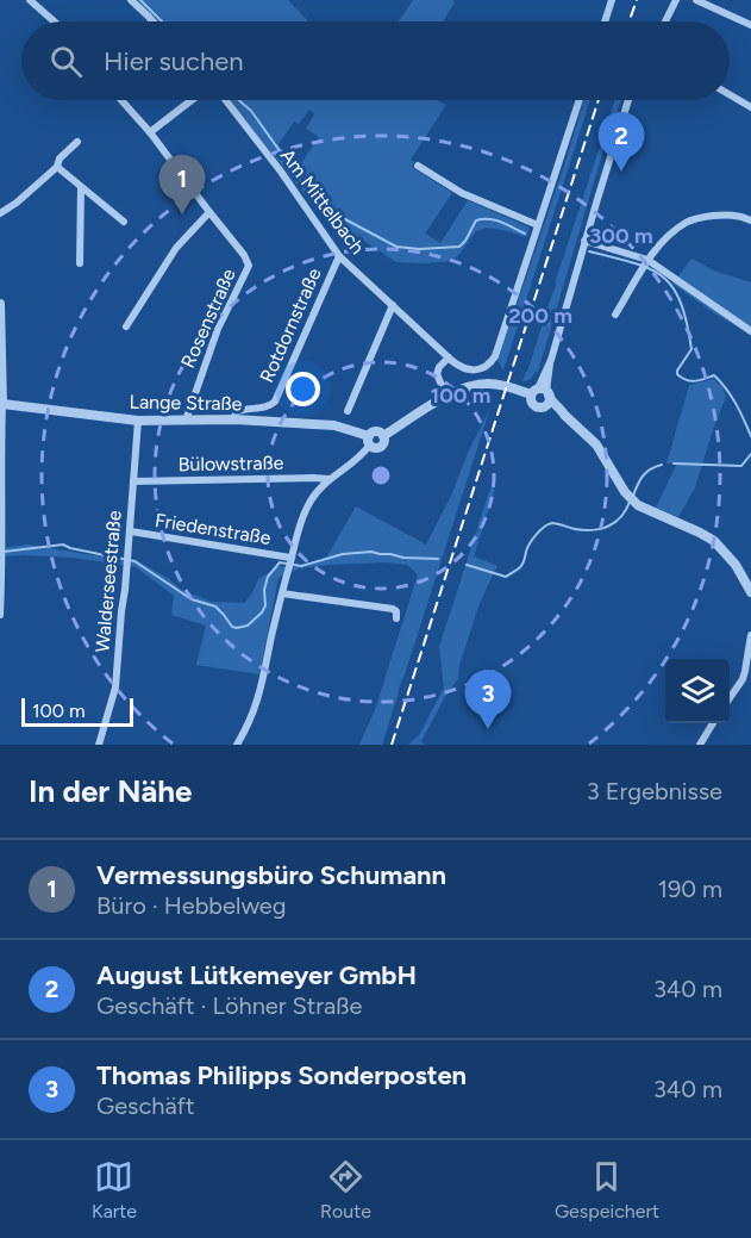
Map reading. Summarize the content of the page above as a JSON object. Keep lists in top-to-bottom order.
{
  "streets": {
    "street": [
      "Am Mittelbach",
      "Rosenstraße",
      "Rotdornstraße",
      "Lange Straße",
      "Bülowstraße",
      "Friedenstraße",
      "Walderseestraße"
    ]
  },
  "crossings": [
    ["Am Mittelbach", "Rotdornstraße"],
    ["Rosenstraße", "Lange Straße"],
    ["Rotdornstraße", "Lange Straße"],
    ["Lange Straße", "Walderseestraße"],
    ["Bülowstraße", "Walderseestraße"],
    ["Friedenstraße", "Walderseestraße"]
  ],
  "scale_bar": "100 m",
  "page": {
    "search": "Hier suchen",
    "pins": ["2", "1", "3"],
    "scale": "100 m",
    "heading": ["In der Nähe", "3 Ergebnisse"],
    "list": [
      {
        "mark": "1",
        "name": "Vermessungsbüro Schumann",
        "note": "Büro · Hebbelweg",
        "value": "190 m"
      },
      {
        "mark": "2",
        "name": "August Lütkemeyer GmbH",
        "note": "Geschäft · Löhner Straße",
        "value": "340 m"
      },
      {
        "mark": "3",
        "name": "Thomas Philipps Sonderposten",
        "note": "Geschäft",
        "value": "340 m"
      }
    ],
    "nav": ["Karte", "Route", "Gespeichert"]
  },
  "rings": ["300 m", "200 m", "100 m"]
}
